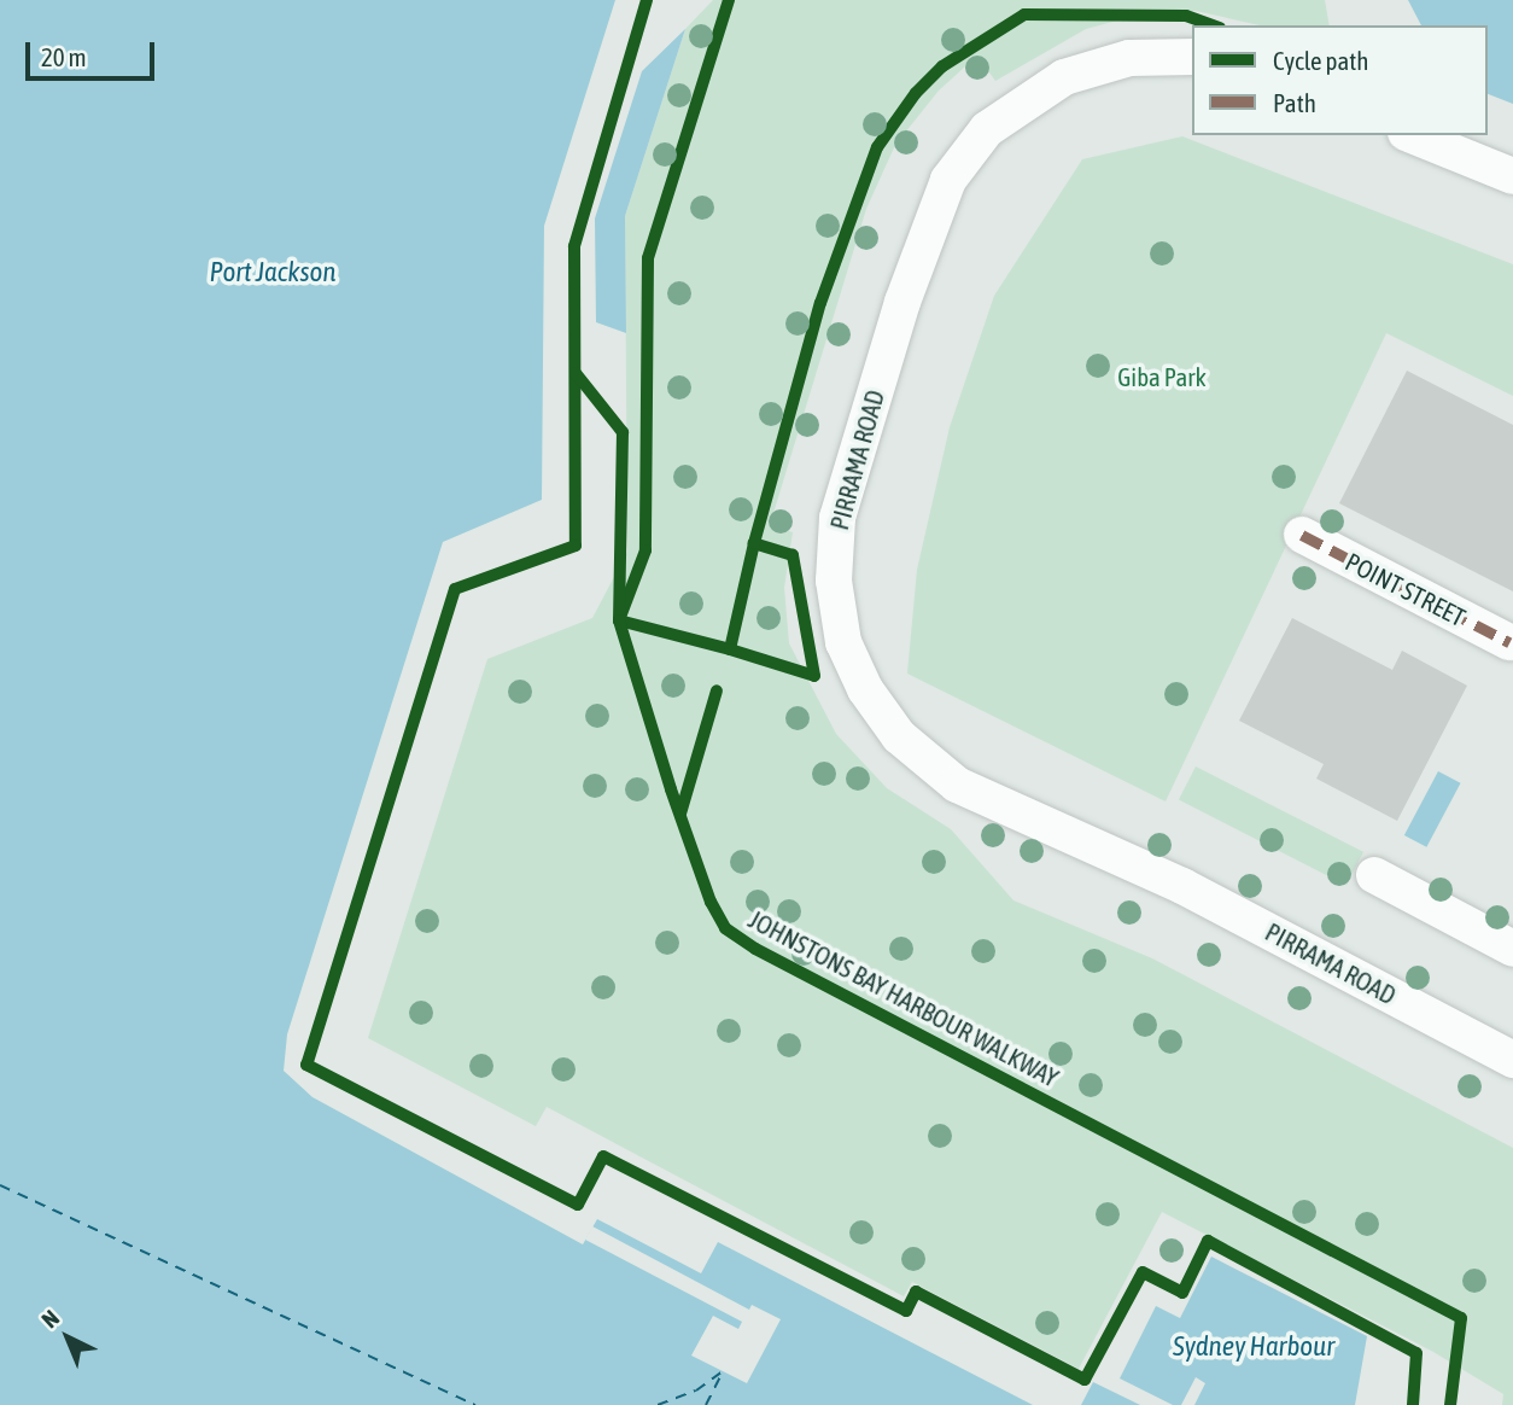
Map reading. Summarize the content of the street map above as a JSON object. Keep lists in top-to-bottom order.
{
  "streets": {
    "street": ["PIRRAMA ROAD", "POINT STREET"],
    "cycle path": ["JOHNSTONS BAY HARBOUR WALKWAY"]
  },
  "water": ["Port Jackson", "Sydney Harbour"],
  "parks": ["Giba Park"],
  "legend": ["Cycle path", "Path"],
  "scale_bar": "20 m",
  "north": "top left"
}
